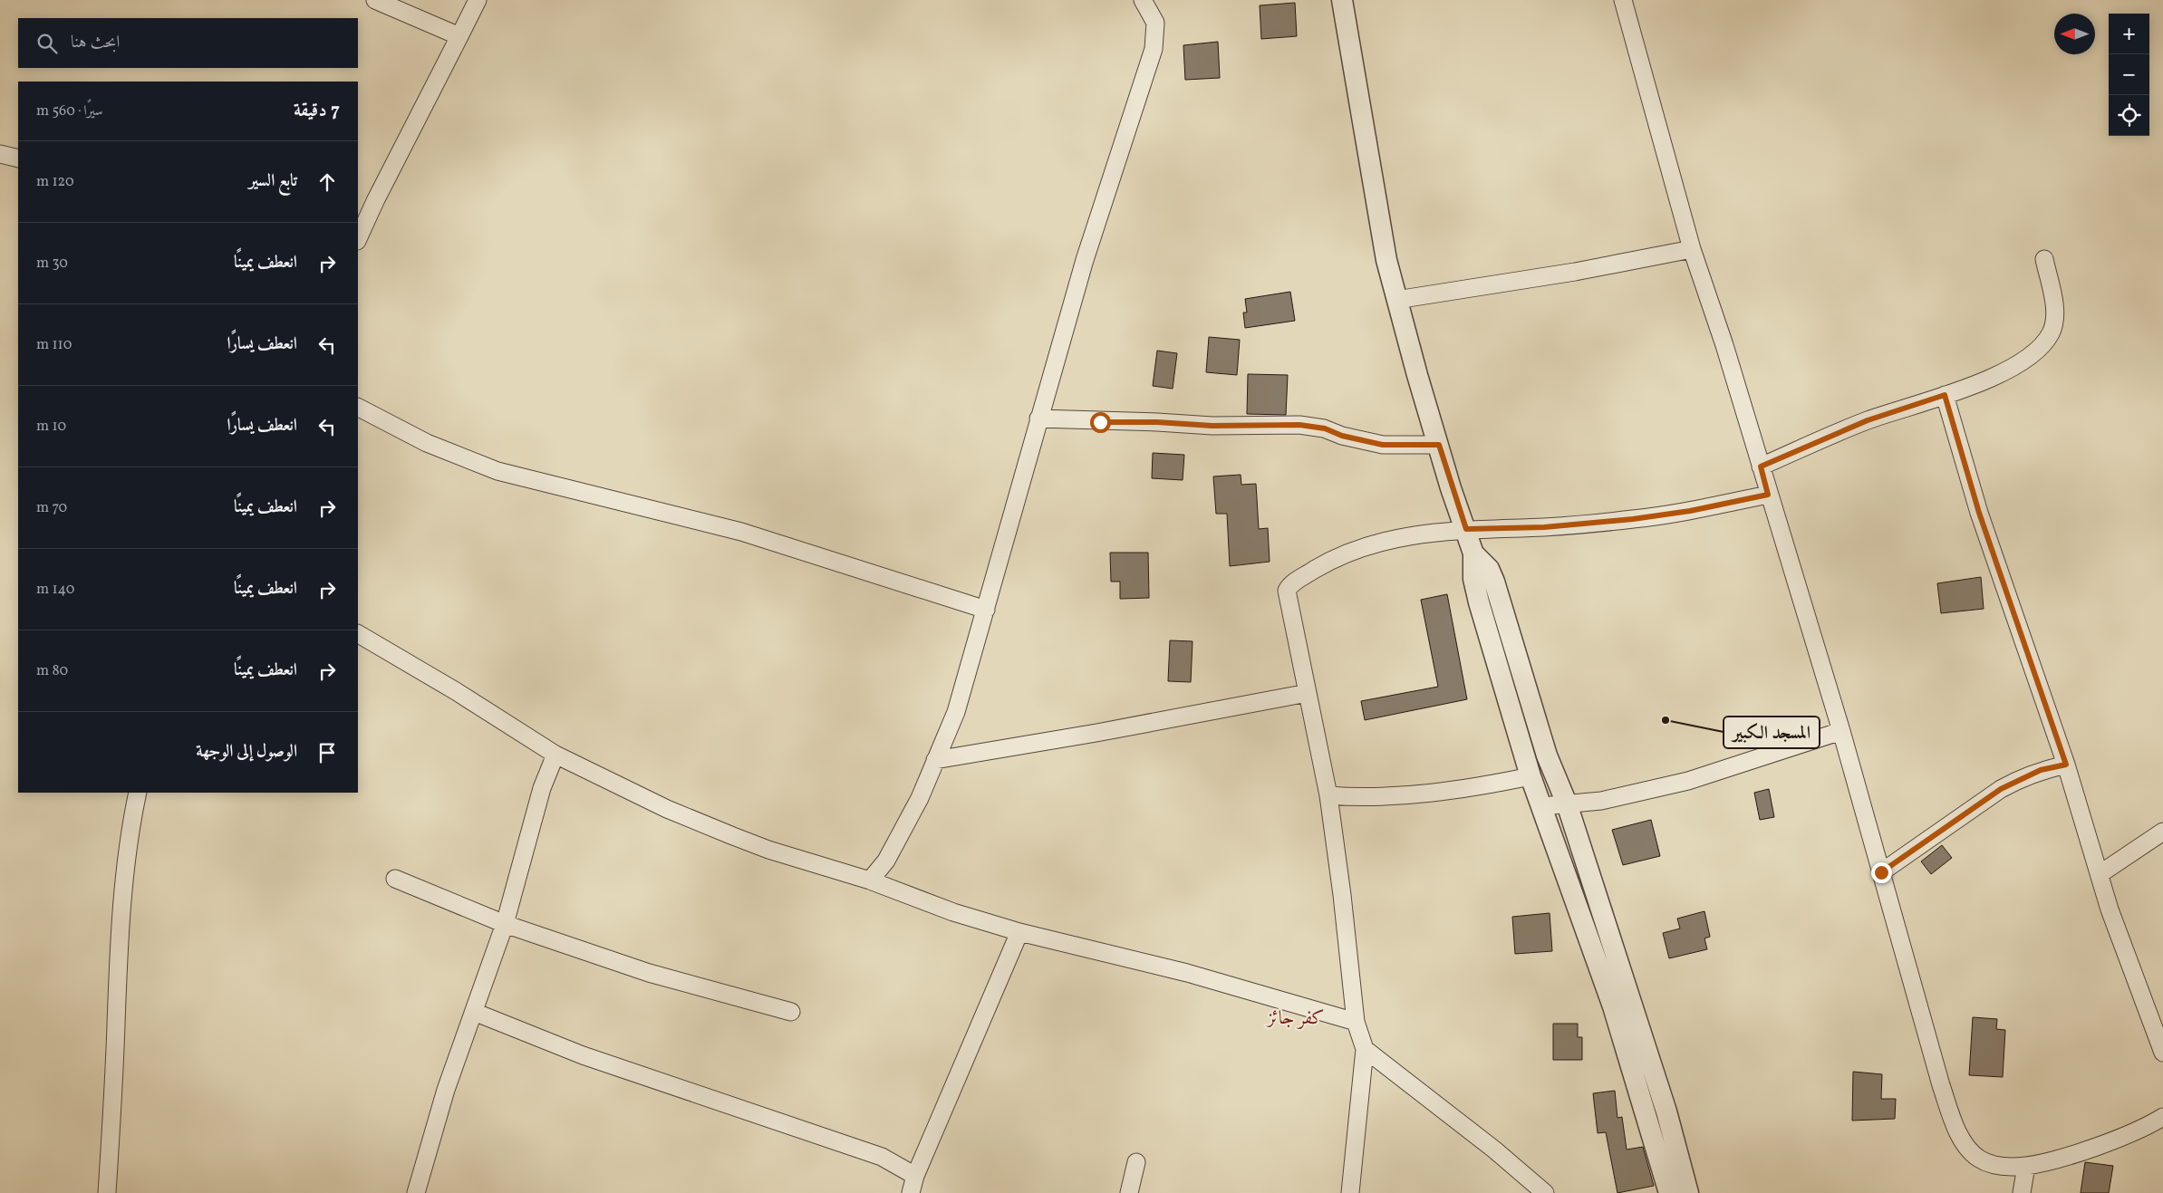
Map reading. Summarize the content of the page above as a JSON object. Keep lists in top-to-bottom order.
{
  "districts": ["كفر جائز"],
  "places": ["المسجد الكبير"],
  "north": "left",
  "page": {
    "map_buttons": ["+", "−"],
    "search": "ابحث هنا",
    "heading": ["7 دقيقة", "سيرًا · 560 m"],
    "list": [
      ["تابع السير", "120 m"],
      ["انعطف يمينًا", "30 m"],
      ["انعطف يسارًا", "110 m"],
      ["انعطف يسارًا", "10 m"],
      ["انعطف يمينًا", "70 m"],
      ["انعطف يمينًا", "140 m"],
      ["انعطف يمينًا", "80 m"],
      "الوصول إلى الوجهة"
    ]
  }
}
